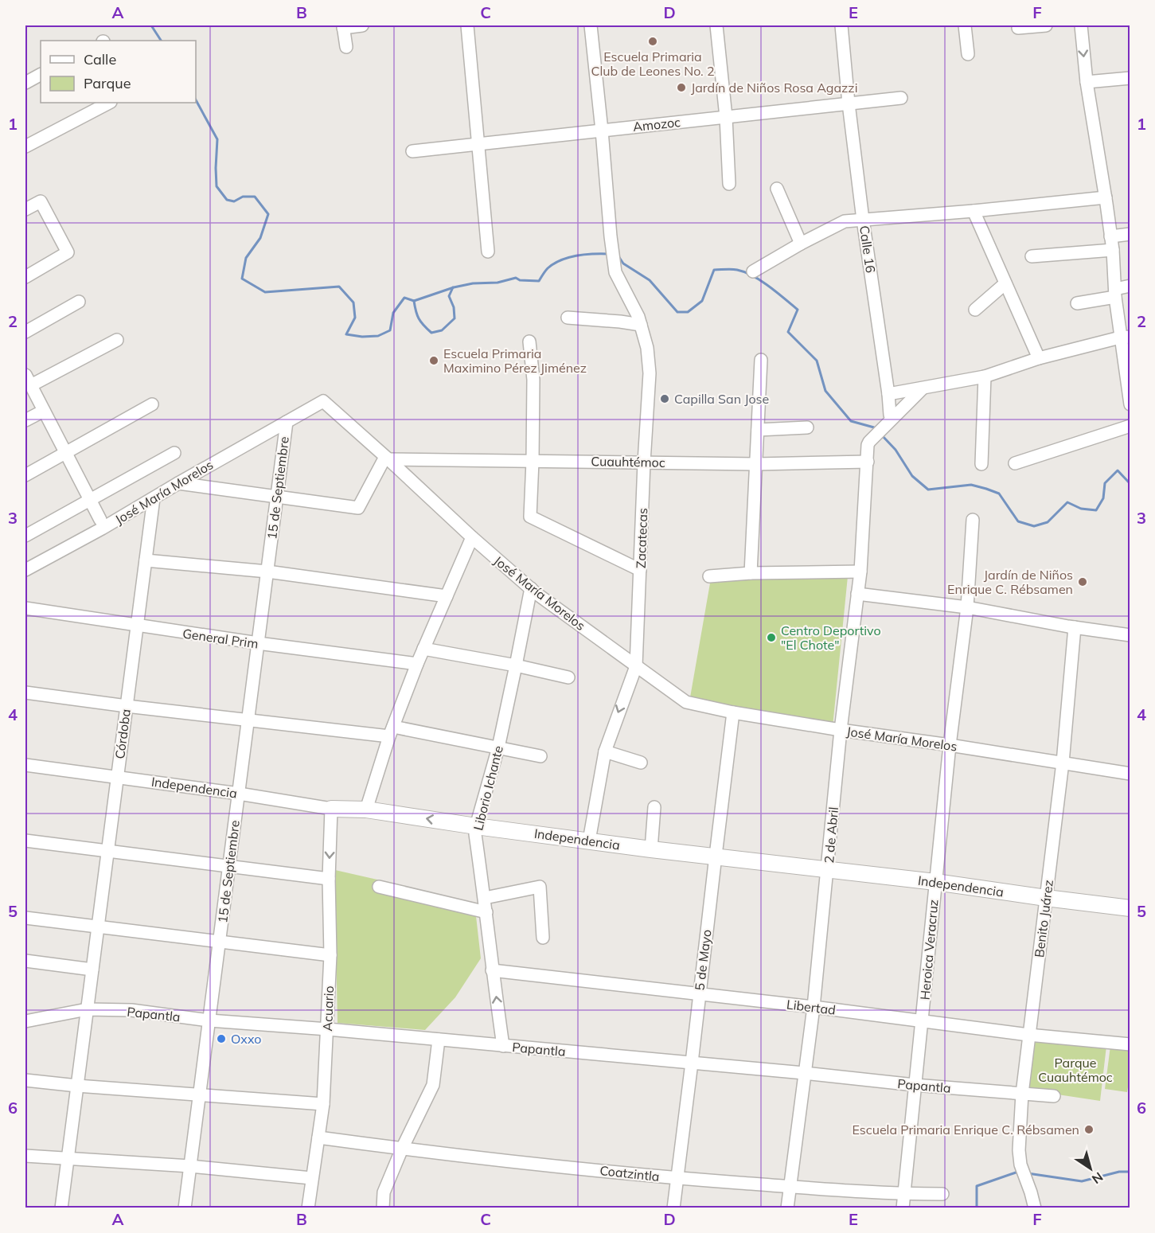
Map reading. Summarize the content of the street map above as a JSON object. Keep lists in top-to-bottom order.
{
  "streets": {
    "main road": ["Independencia"],
    "street": [
      "Amozoc",
      "Calle 16",
      "Cuauhtémoc",
      "15 de Septiembre",
      "José María Morelos",
      "Zacatecas",
      "General Prim",
      "Córdoba",
      "Liborio Ichante",
      "2 de Abril",
      "Benito Juárez",
      "Heroica Veracruz",
      "5 de Mayo",
      "Libertad",
      "Acuario",
      "Papantla",
      "Coatzintla"
    ]
  },
  "crossings": [
    ["Amozoc", "Calle 16"],
    ["Amozoc", "Zacatecas"],
    ["Cuauhtémoc", "José María Morelos"],
    ["Cuauhtémoc", "Zacatecas"],
    ["Cuauhtémoc", "2 de Abril"],
    ["15 de Septiembre", "José María Morelos"],
    ["15 de Septiembre", "General Prim"],
    ["15 de Septiembre", "Independencia"],
    ["15 de Septiembre", "Papantla"],
    ["José María Morelos", "Zacatecas"],
    ["José María Morelos", "Córdoba"],
    ["José María Morelos", "Liborio Ichante"],
    ["José María Morelos", "2 de Abril"],
    ["José María Morelos", "Benito Juárez"],
    ["José María Morelos", "Heroica Veracruz"],
    ["José María Morelos", "5 de Mayo"],
    ["Zacatecas", "Independencia"],
    ["General Prim", "Córdoba"],
    ["Córdoba", "Independencia"],
    ["Córdoba", "Papantla"],
    ["Independencia", "Liborio Ichante"],
    ["Independencia", "2 de Abril"],
    ["Independencia", "Benito Juárez"],
    ["Independencia", "Heroica Veracruz"],
    ["Independencia", "5 de Mayo"],
    ["Independencia", "Acuario"],
    ["Liborio Ichante", "Libertad"],
    ["Liborio Ichante", "Papantla"],
    ["2 de Abril", "Libertad"],
    ["2 de Abril", "Papantla"],
    ["2 de Abril", "Coatzintla"],
    ["Benito Juárez", "Libertad"],
    ["Benito Juárez", "Papantla"],
    ["Heroica Veracruz", "Libertad"],
    ["Heroica Veracruz", "Papantla"],
    ["Heroica Veracruz", "Coatzintla"],
    ["5 de Mayo", "Libertad"],
    ["5 de Mayo", "Papantla"],
    ["5 de Mayo", "Coatzintla"],
    ["Acuario", "Papantla"],
    ["Acuario", "Coatzintla"]
  ],
  "parks": ["Parque Cuauhtémoc"],
  "places": [
    "Escuela Primaria Club de Leones No. 2",
    "Jardín de Niños Rosa Agazzi",
    "Escuela Primaria Maximino Pérez Jiménez",
    "Capilla San Jose",
    "Jardín de Niños Enrique C. Rébsamen",
    "Centro Deportivo \"El Chote\"",
    "Oxxo",
    "Escuela Primaria Enrique C. Rébsamen"
  ],
  "legend": ["Calle", "Parque"],
  "north": "bottom right",
  "grid": {
    "columns": [
      "A",
      "B",
      "C",
      "D",
      "E",
      "F"
    ],
    "rows": [
      "1",
      "2",
      "3",
      "4",
      "5",
      "6"
    ]
  }
}
